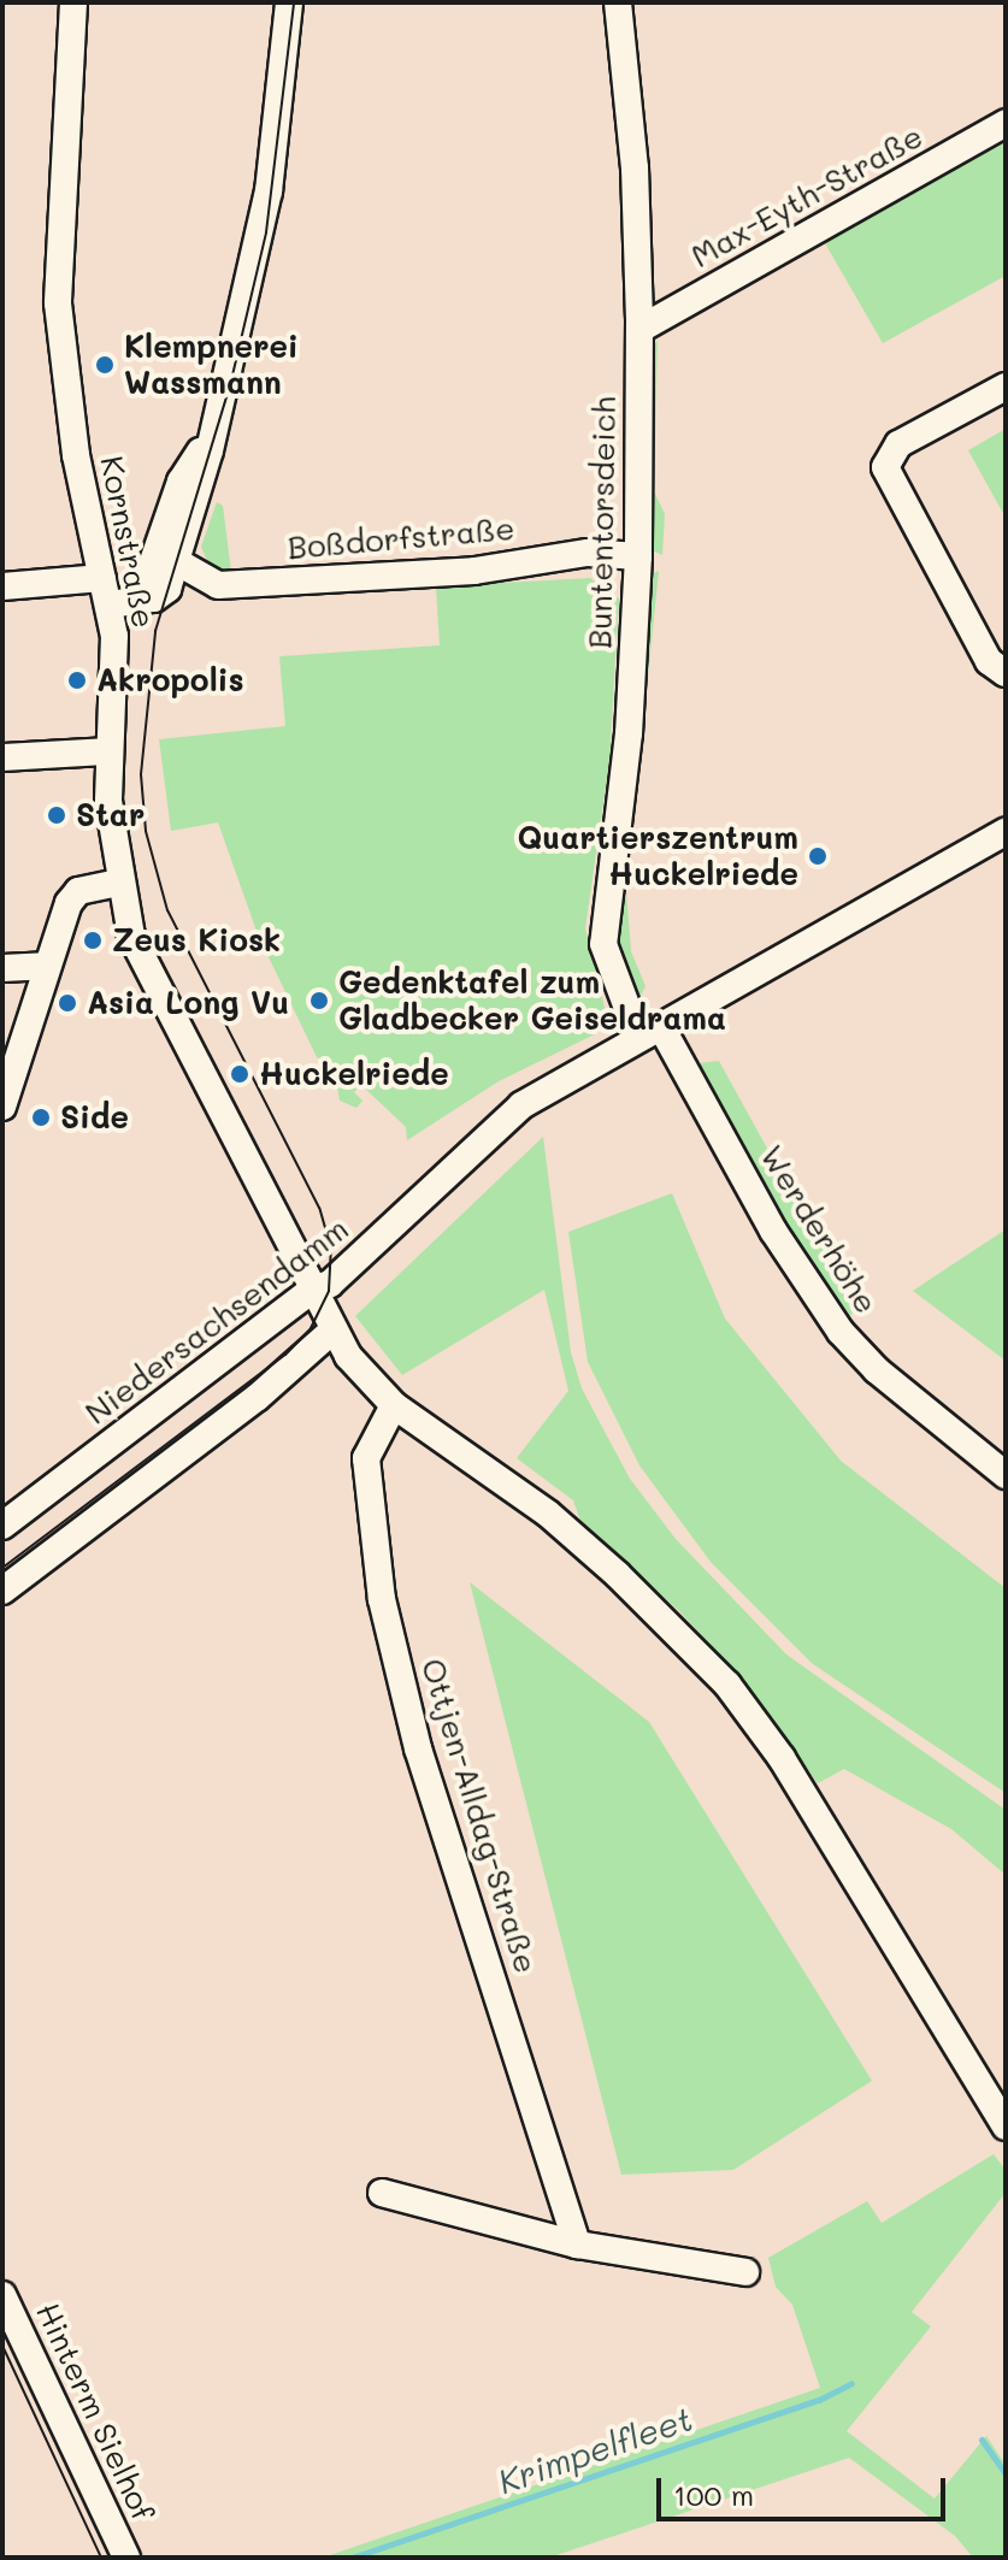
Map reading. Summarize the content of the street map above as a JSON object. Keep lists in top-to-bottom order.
{
  "streets": {
    "street": [
      "Max-Eyth-Straße",
      "Buntentorsdeich",
      "Boßdorfstraße",
      "Kornstraße",
      "Werderhöhe",
      "Niedersachsendamm",
      "Ottjen-Alldag-Straße",
      "Hinterm Sielhof"
    ]
  },
  "crossings": [
    ["Max-Eyth-Straße", "Buntentorsdeich"],
    ["Buntentorsdeich", "Boßdorfstraße"],
    ["Buntentorsdeich", "Werderhöhe"],
    ["Buntentorsdeich", "Niedersachsendamm"],
    ["Werderhöhe", "Niedersachsendamm"]
  ],
  "water": ["Krimpelfleet"],
  "places": [
    "Klempnerei Wassmann",
    "Akropolis",
    "Star",
    "Quartierszentrum Huckelriede",
    "Zeus Kiosk",
    "Gedenktafel zum Gladbecker Geiseldrama",
    "Asia Long Vu",
    "Huckelriede",
    "Side"
  ],
  "scale_bar": "100 m"
}
